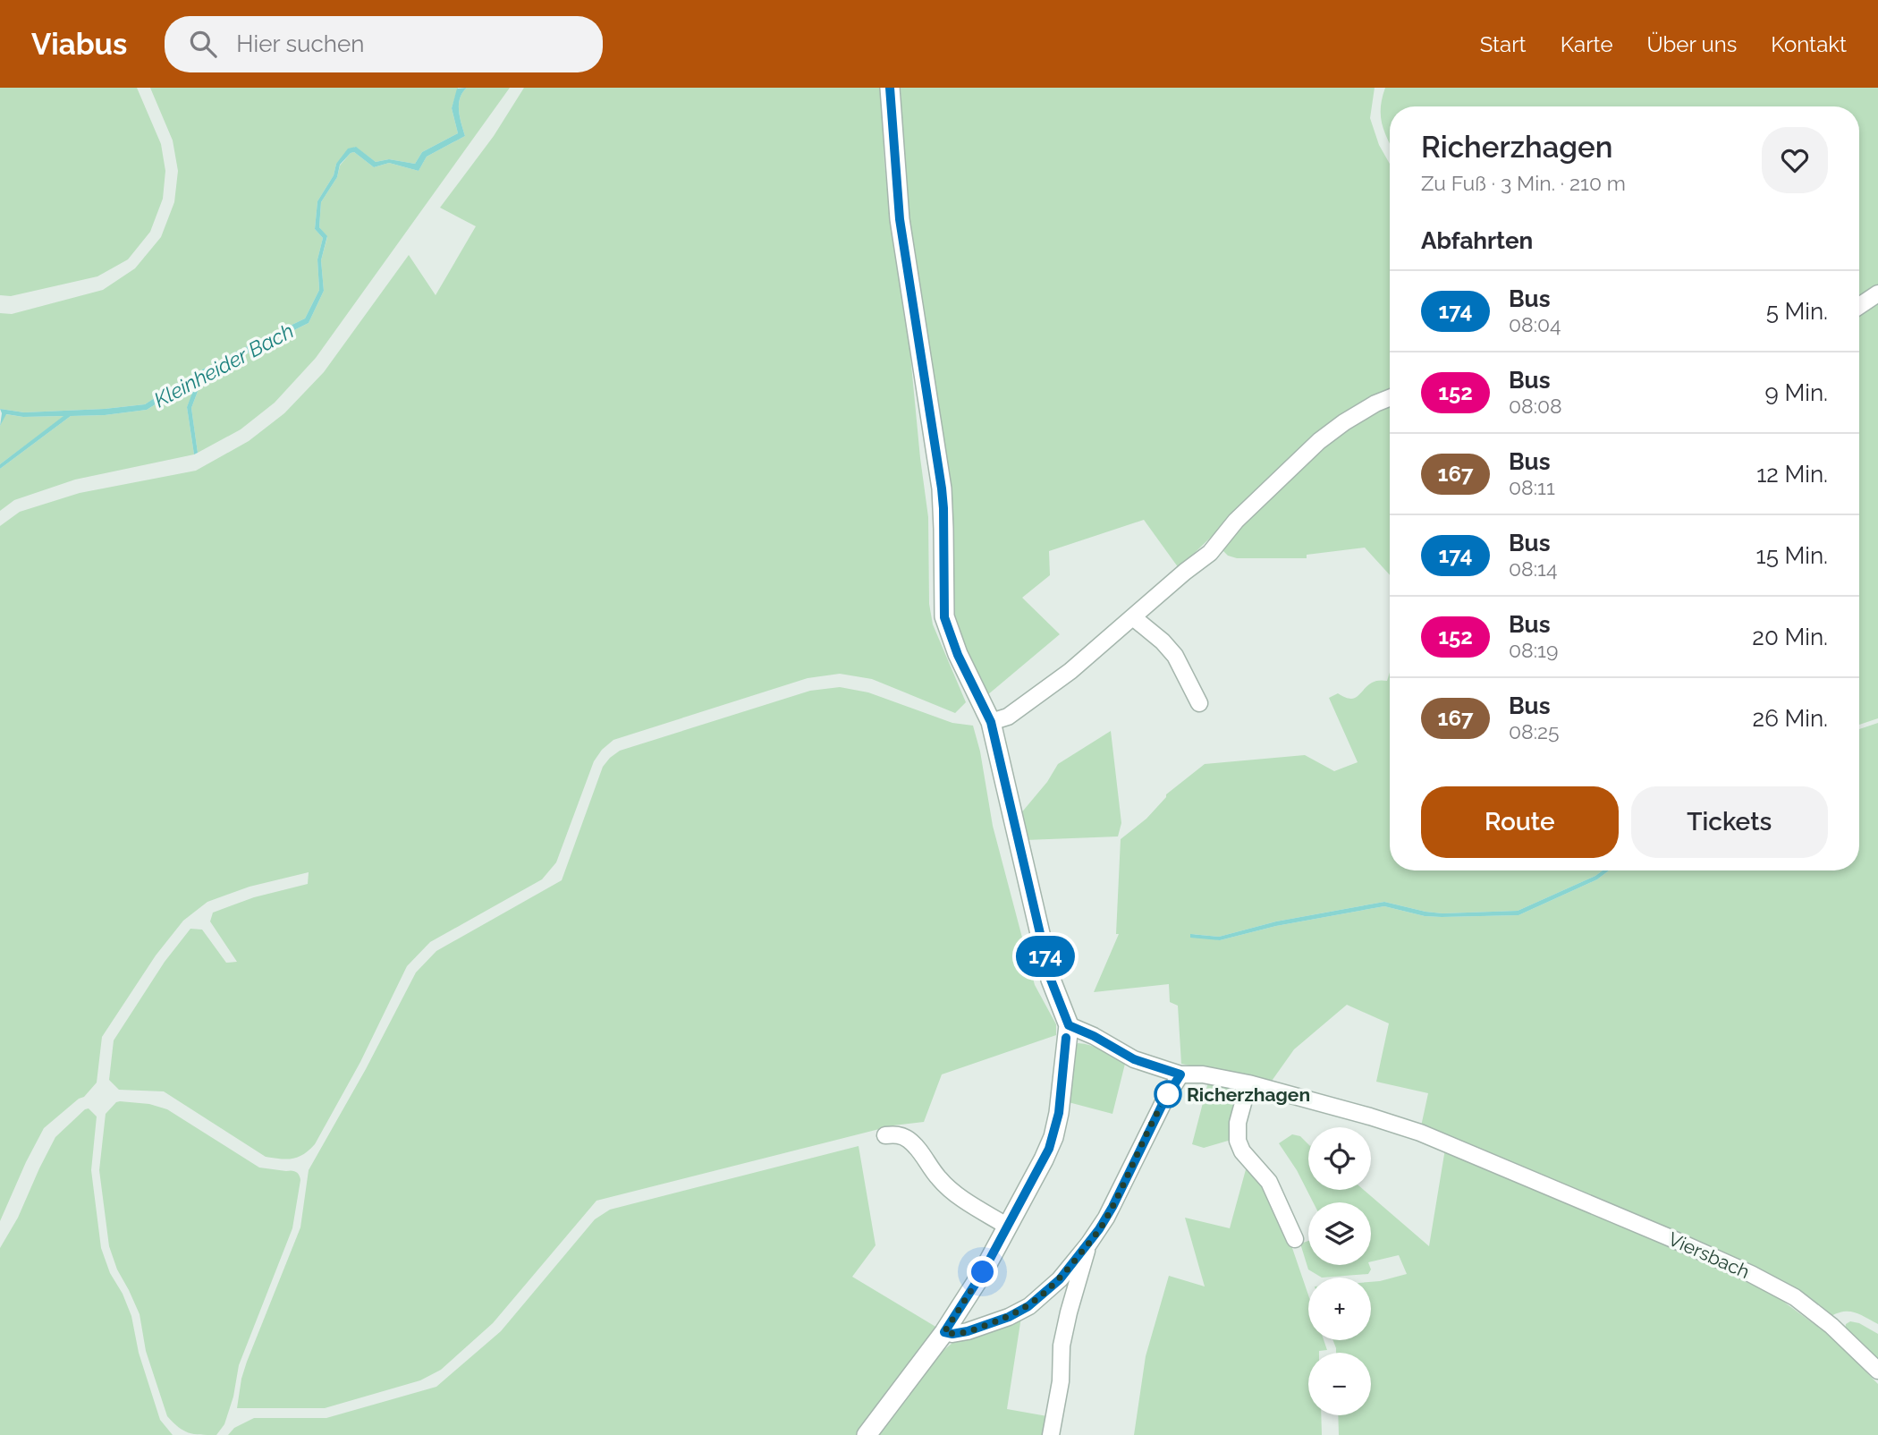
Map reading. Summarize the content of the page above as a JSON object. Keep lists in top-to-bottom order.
{
  "streets": {
    "street": ["Viersbach"]
  },
  "water": ["Kleinheider Bach"],
  "places": ["Richerzhagen"],
  "lines": ["bus line 174"],
  "page": {
    "header": "Viabus",
    "search": "Hier suchen",
    "nav": [
      "Start",
      "Karte",
      "Über uns",
      "Kontakt"
    ],
    "on_map": "174",
    "heading": [
      ["Richerzhagen", "Zu Fuß · 3 Min. · 210 m"],
      "Abfahrten"
    ],
    "list": [
      {
        "mark": "174",
        "name": "Bus",
        "note": "08:04",
        "value": "5 Min."
      },
      {
        "mark": "152",
        "name": "Bus",
        "note": "08:08",
        "value": "9 Min."
      },
      {
        "mark": "167",
        "name": "Bus",
        "note": "08:11",
        "value": "12 Min."
      },
      {
        "mark": "174",
        "name": "Bus",
        "note": "08:14",
        "value": "15 Min."
      },
      {
        "mark": "152",
        "name": "Bus",
        "note": "08:19",
        "value": "20 Min."
      },
      {
        "mark": "167",
        "name": "Bus",
        "note": "08:25",
        "value": "26 Min."
      }
    ],
    "buttons": ["Route", "Tickets"],
    "map_buttons": ["+", "−"]
  }
}
